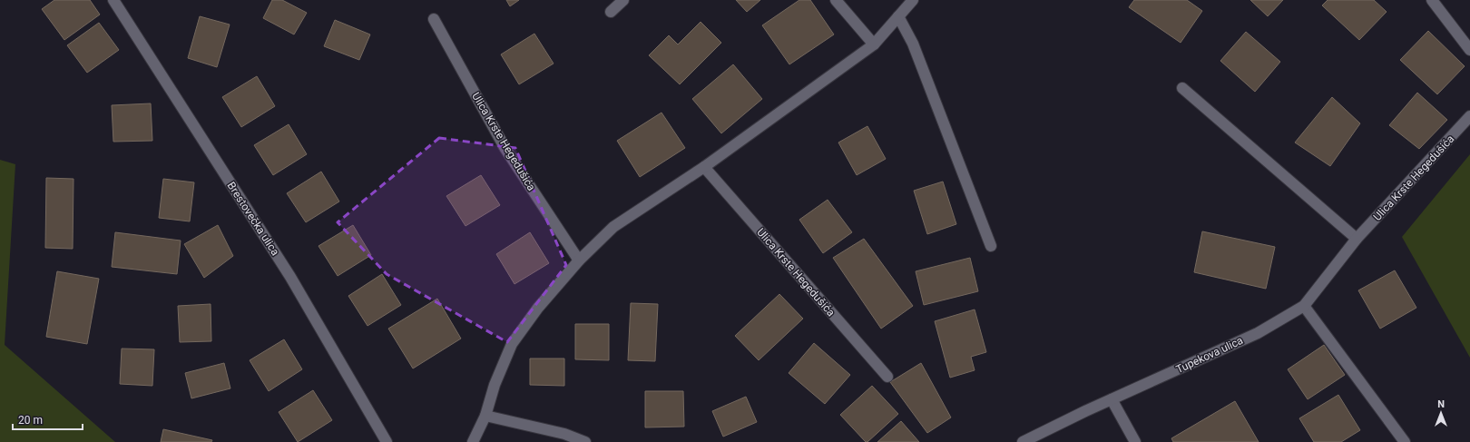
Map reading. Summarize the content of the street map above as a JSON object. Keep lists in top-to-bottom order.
{
  "streets": {
    "street": ["Ulica Krste Hegedušića", "Brestovečka ulica", "Tupekova ulica"]
  },
  "crossings": [
    ["Ulica Krste Hegedušića", "Tupekova ulica"]
  ],
  "scale_bar": "20 m",
  "north": "top"
}
